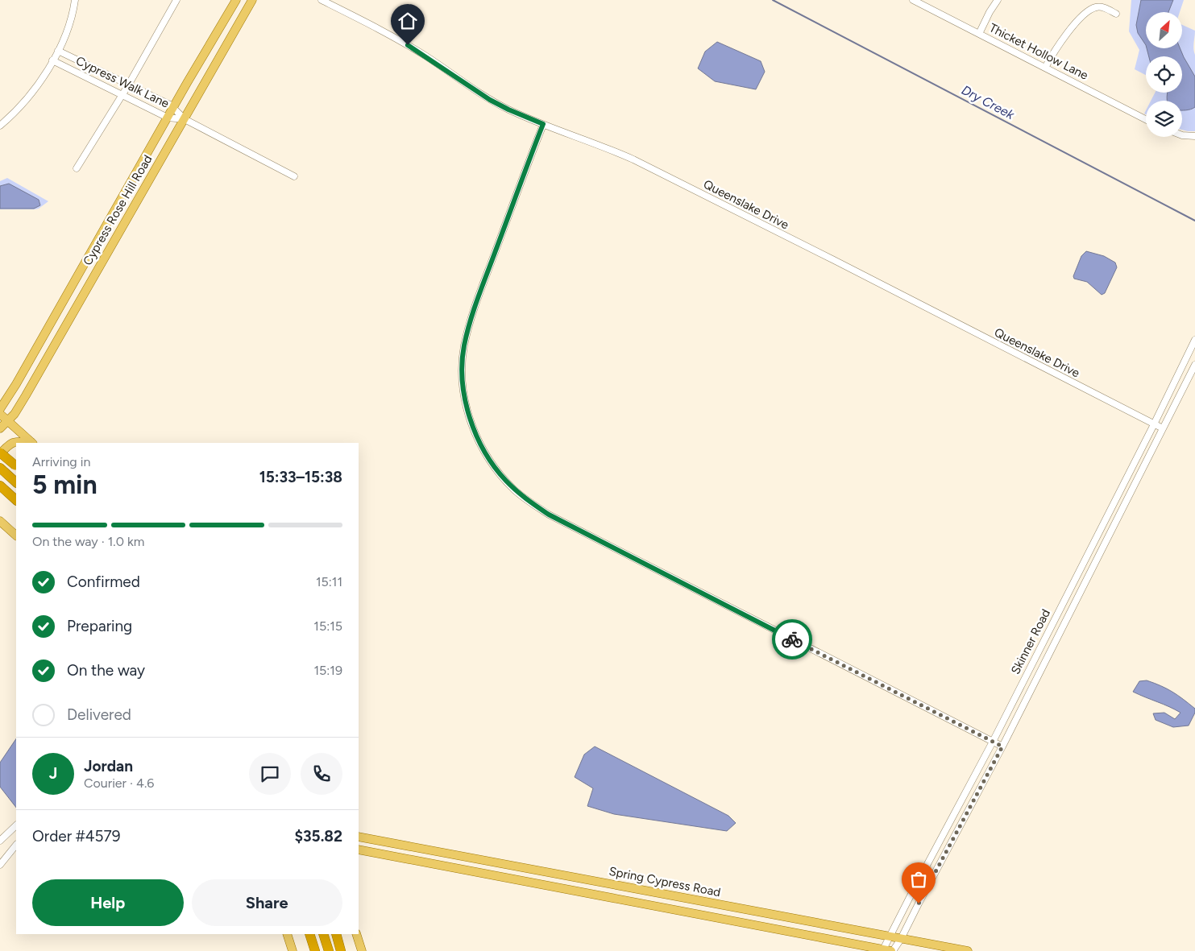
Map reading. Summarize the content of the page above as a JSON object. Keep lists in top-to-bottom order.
{
  "streets": {
    "main road": ["Cypress Rose Hill Road", "Spring Cypress Road"],
    "street": [
      "Thicket Hollow Lane",
      "Cypress Walk Lane",
      "Queenslake Drive",
      "Skinner Road"
    ]
  },
  "crossings": [
    ["Cypress Walk Lane", "Cypress Rose Hill Road"],
    ["Queenslake Drive", "Skinner Road"],
    ["Skinner Road", "Spring Cypress Road"]
  ],
  "water": ["Dry Creek"],
  "north": "top right",
  "page": {
    "heading": ["5 min", "Arriving in", "15:33–15:38"],
    "panel": [
      "Jordan",
      "Courier · 4.6",
      "Order #4579",
      "$35.82"
    ],
    "bar": "On the way · 1.0 km",
    "list": [
      ["Confirmed", "15:11"],
      ["Preparing", "15:15"],
      ["On the way", "15:19"],
      "Delivered"
    ],
    "round": "J",
    "buttons": ["Help", "Share"]
  }
}
